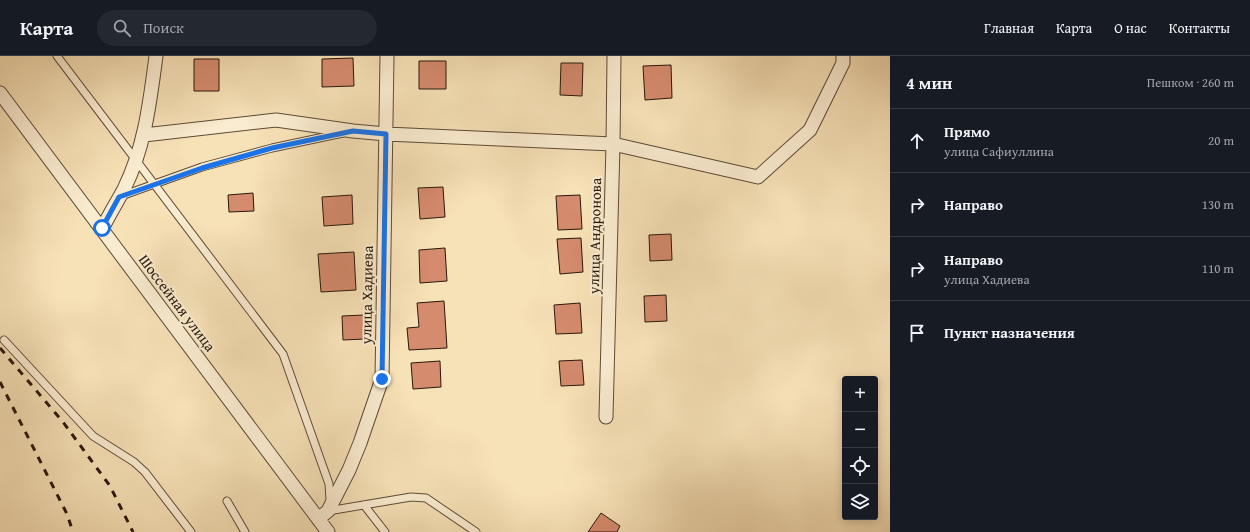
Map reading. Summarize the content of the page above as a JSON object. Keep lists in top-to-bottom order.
{
  "streets": {
    "street": ["улица Андронова", "улица Хадиева", "Шоссейная улица"]
  },
  "crossings": [
    ["улица Хадиева", "Шоссейная улица"]
  ],
  "page": {
    "header": "Карта",
    "search": "Поиск",
    "nav": [
      "Главная",
      "Карта",
      "О нас",
      "Контакты"
    ],
    "heading": ["4 мин", "Пешком · 260 m"],
    "list": [
      ["Прямо", "улица Сафиуллина", "20 m"],
      ["Направо", "130 m"],
      ["Направо", "улица Хадиева", "110 m"],
      "Пункт назначения"
    ],
    "map_buttons": ["+", "−"]
  }
}
